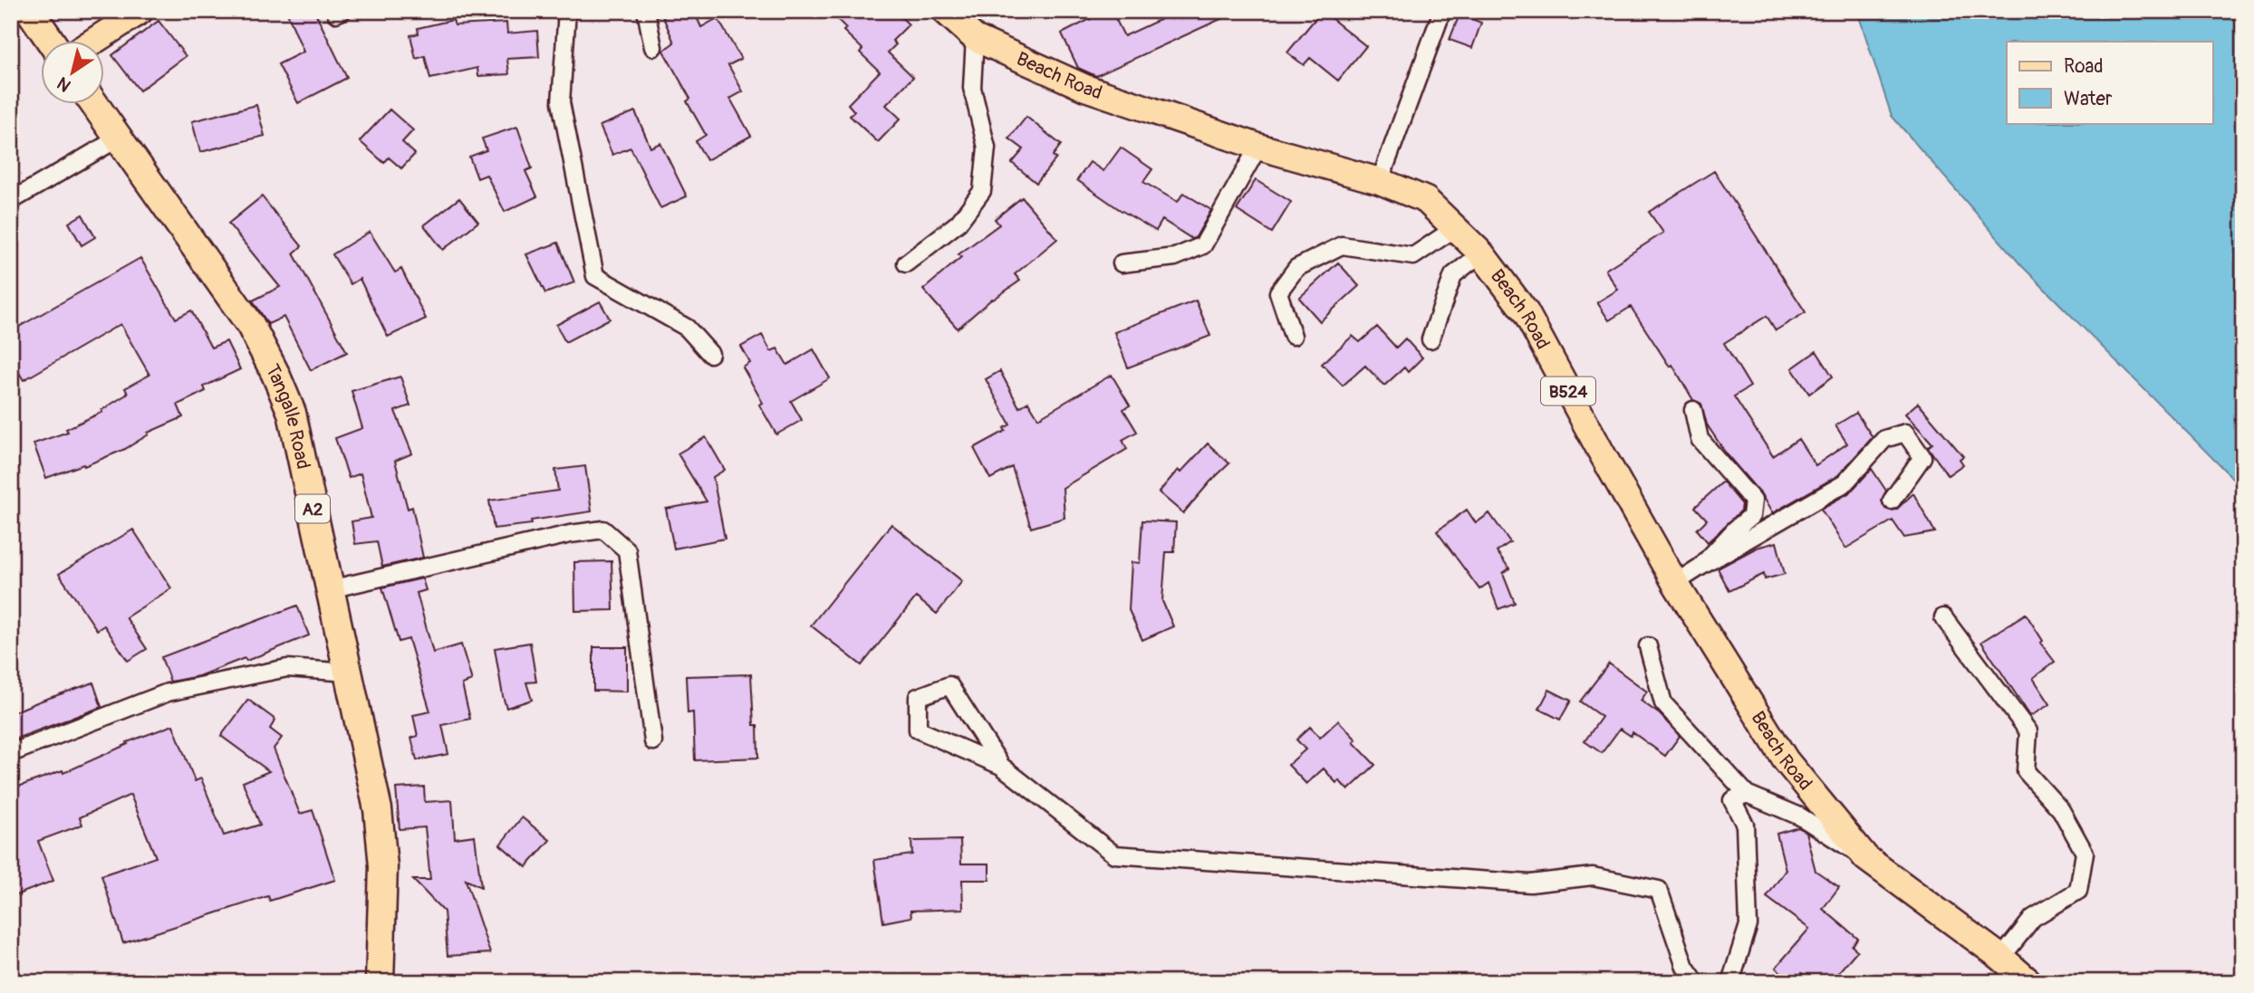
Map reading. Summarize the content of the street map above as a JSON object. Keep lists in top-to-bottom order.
{
  "streets": {
    "highway": ["Tangalle Road", "A2"],
    "main road": ["Beach Road", "B524"]
  },
  "legend": ["Road", "Water"],
  "north": "bottom left"
}
